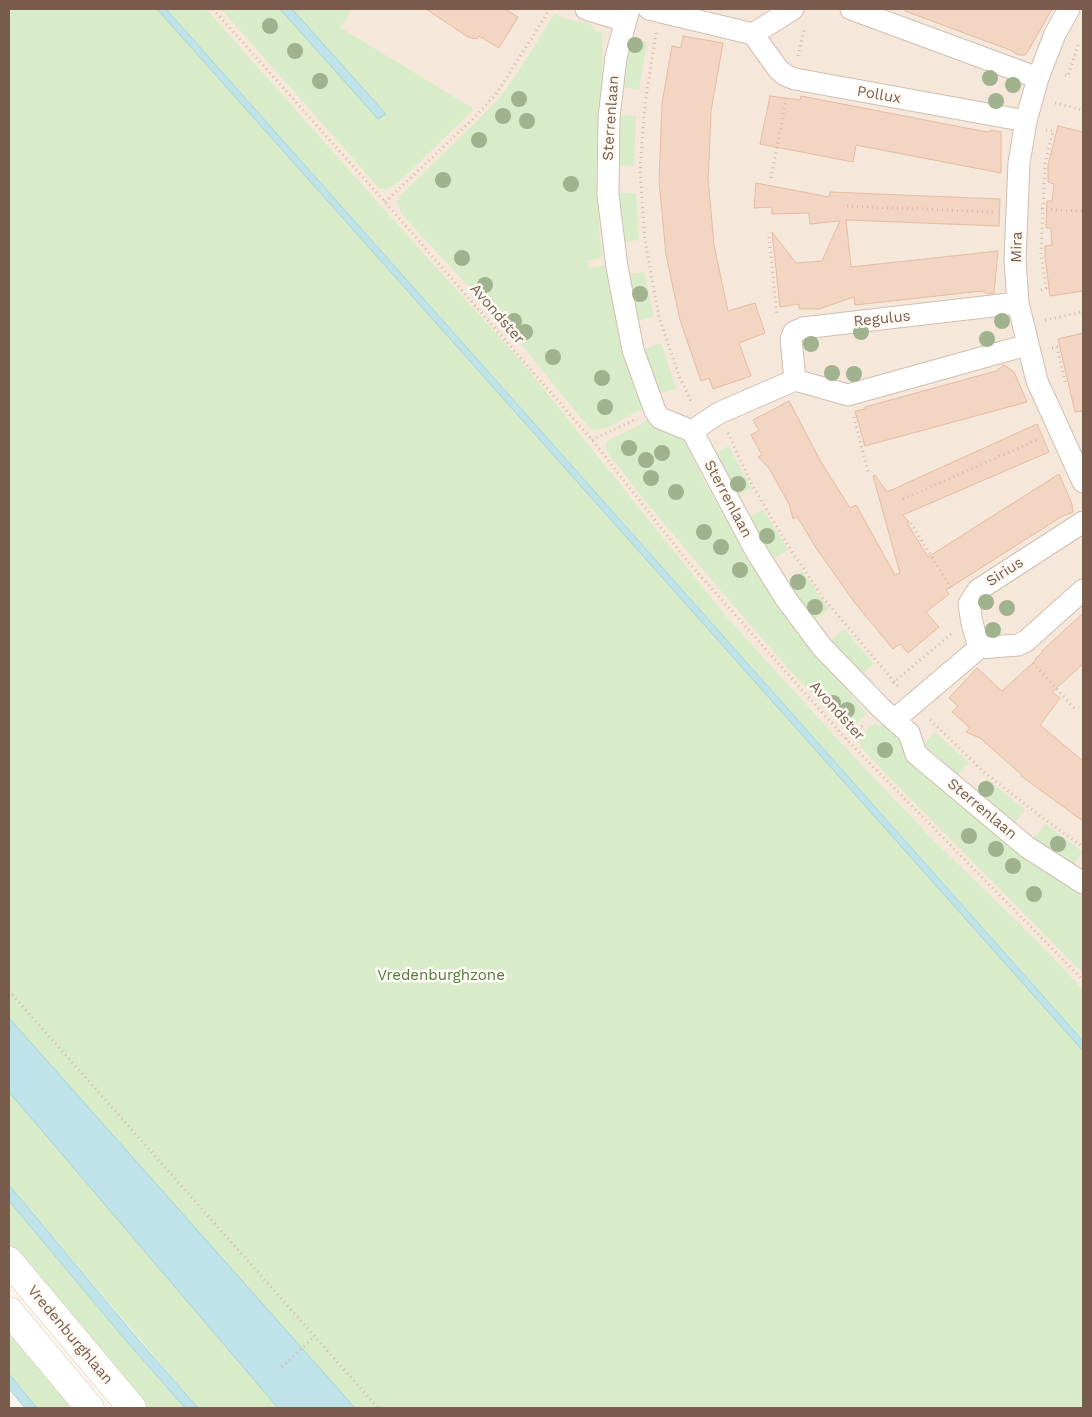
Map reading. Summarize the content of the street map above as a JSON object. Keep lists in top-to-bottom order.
{
  "streets": {
    "street": [
      "Pollux",
      "Sterrenlaan",
      "Mira",
      "Regulus",
      "Sirius",
      "Vredenburghlaan"
    ],
    "path": ["Avondster"]
  },
  "crossings": [
    ["Pollux", "Mira"],
    ["Mira", "Regulus"]
  ],
  "parks": ["Vredenburghzone"]
}
